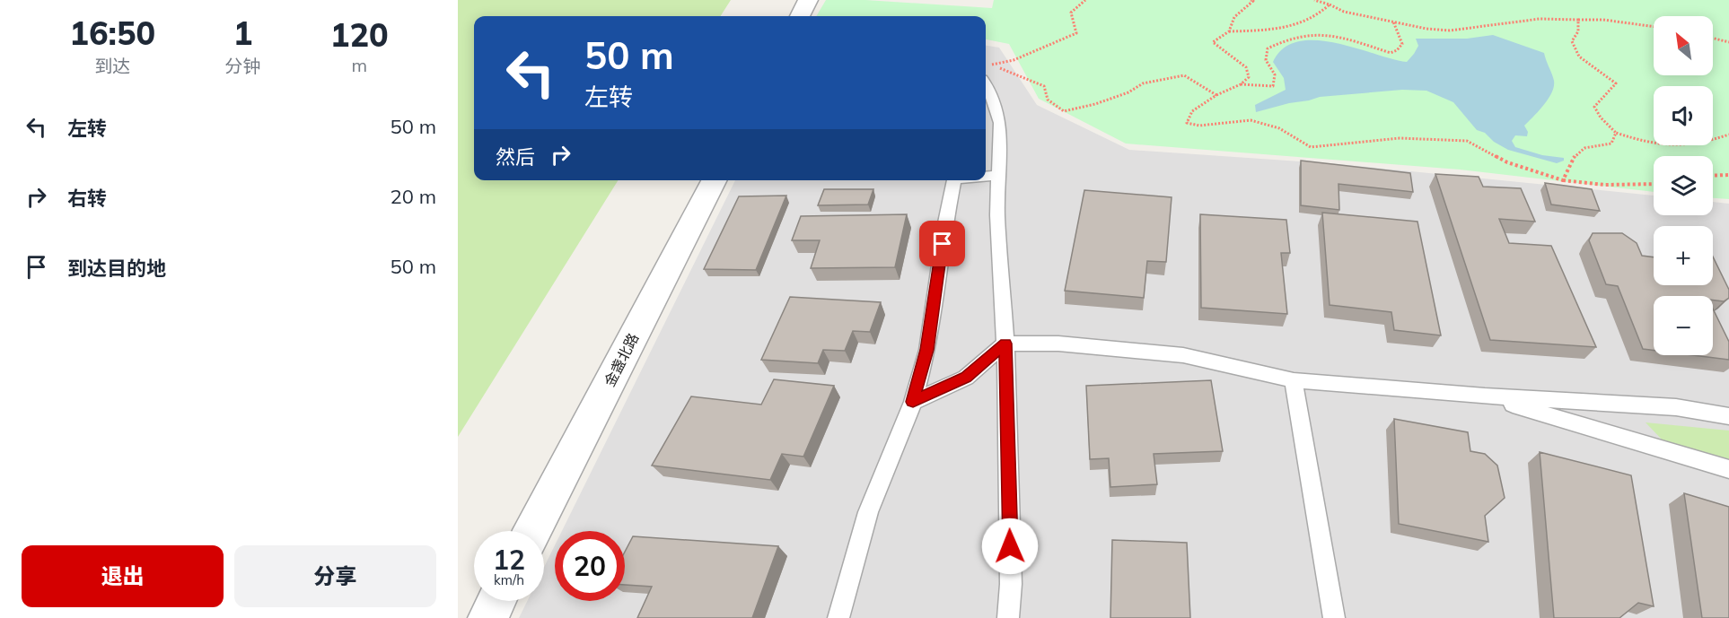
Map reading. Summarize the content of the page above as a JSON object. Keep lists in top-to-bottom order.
{
  "streets": {
    "street": ["金盏北路"]
  },
  "north": "top left",
  "page": {
    "eta": [
      "16:50",
      "到达",
      "1",
      "分钟",
      "120",
      "m"
    ],
    "map_buttons": ["+", "−"],
    "turn": ["50 m", "左转"],
    "list": [
      {
        "name": "左转",
        "value": "50 m"
      },
      {
        "name": "右转",
        "value": "20 m"
      },
      {
        "name": "到达目的地",
        "value": "50 m"
      }
    ],
    "then": "然后",
    "speed": "12 km/h",
    "limit": "20",
    "buttons": ["退出", "分享"]
  }
}
